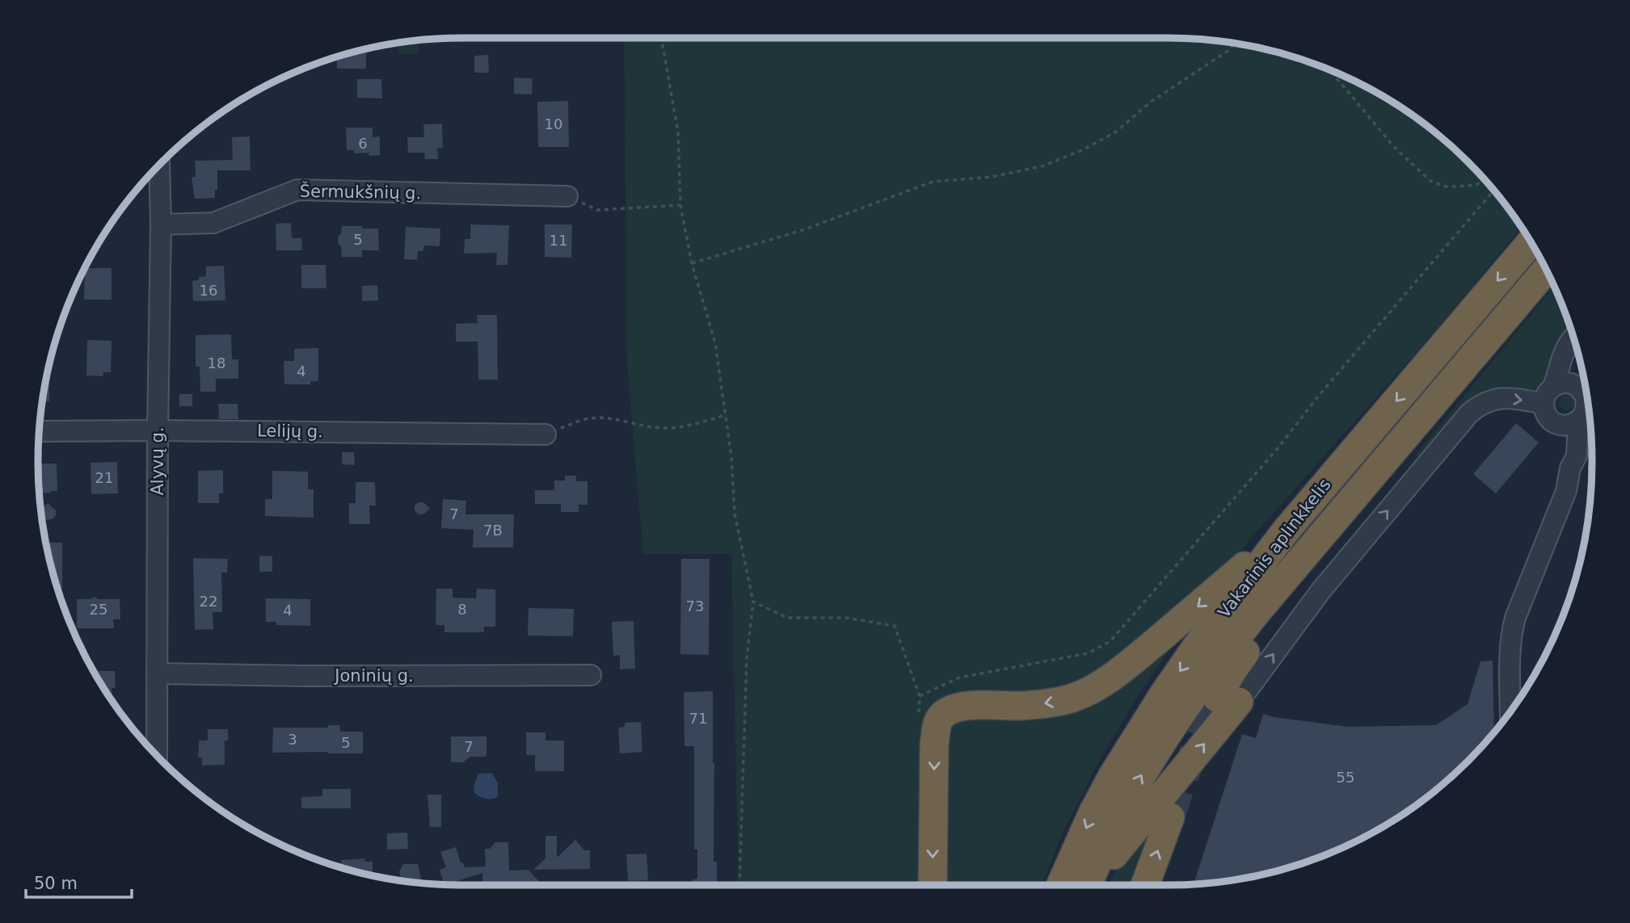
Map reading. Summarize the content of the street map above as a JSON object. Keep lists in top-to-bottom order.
{
  "streets": {
    "highway": ["Vakarinis aplinkkelis"],
    "street": [
      "Šermukšnių g.",
      "Lelijų g.",
      "Alyvų g.",
      "Joninių g."
    ]
  },
  "crossings": [
    ["Šermukšnių g.", "Alyvų g."],
    ["Lelijų g.", "Alyvų g."],
    ["Alyvų g.", "Joninių g."]
  ],
  "house_numbers": [
    "10",
    "6",
    "5",
    "11",
    "16",
    "18",
    "4",
    "21",
    "7",
    "7B",
    "22",
    "73",
    "25",
    "8",
    "4",
    "71",
    "3",
    "5",
    "7",
    "55"
  ],
  "scale_bar": "50 m"
}
